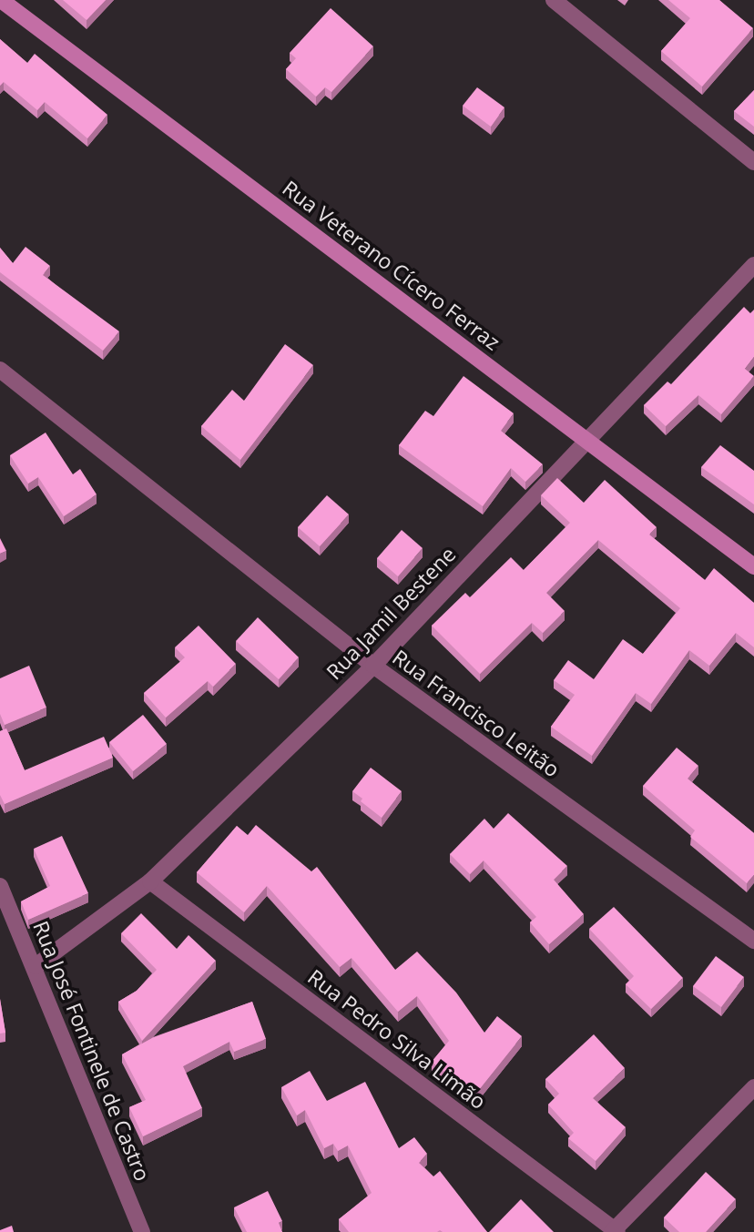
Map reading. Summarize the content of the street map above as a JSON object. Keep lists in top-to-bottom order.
{
  "streets": {
    "street": [
      "Rua Veterano Cícero Ferraz",
      "Rua Jamil Bestene",
      "Rua Francisco Leitão",
      "Rua Pedro Silva Limão",
      "Rua José Fontinele de Castro"
    ]
  },
  "crossings": [
    ["Rua Veterano Cícero Ferraz", "Rua Jamil Bestene"],
    ["Rua Jamil Bestene", "Rua Francisco Leitão"],
    ["Rua Jamil Bestene", "Rua Pedro Silva Limão"],
    ["Rua Jamil Bestene", "Rua José Fontinele de Castro"]
  ]
}
